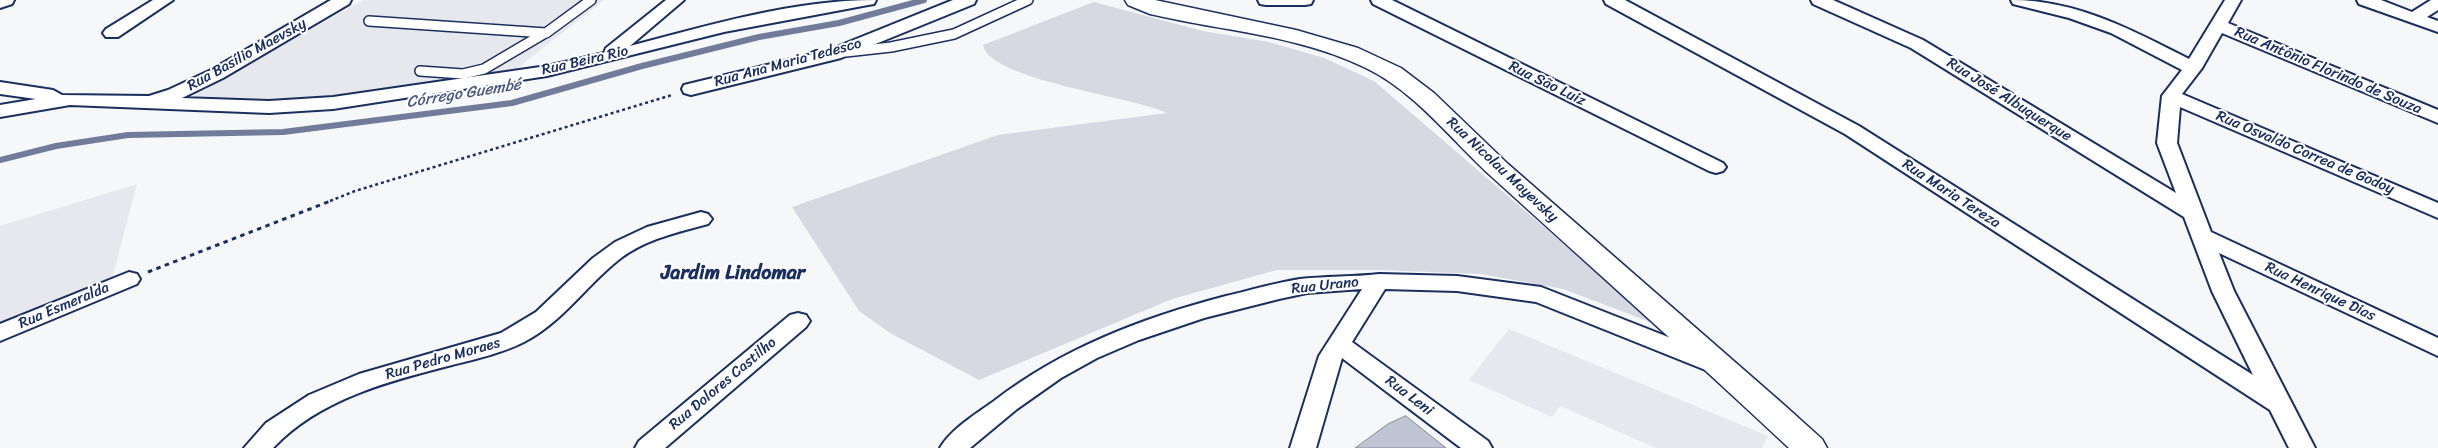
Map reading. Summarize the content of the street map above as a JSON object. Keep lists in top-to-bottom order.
{
  "streets": {
    "street": [
      "Rua Basílio Maevsky",
      "Rua Beira Rio",
      "Rua Ana Maria Tedesco",
      "Rua Antônio Florindo de Souza",
      "Rua São Luiz",
      "Rua José Albuquerque",
      "Rua Osvaldo Correa de Godoy",
      "Rua Nicolau Mayevsky",
      "Rua Maria Tereza",
      "Rua Urano",
      "Rua Henrique Dias",
      "Rua Esmeralda",
      "Rua Pedro Moraes",
      "Rua Dolores Castilho",
      "Rua Leni"
    ]
  },
  "crossings": [
    ["Rua Basílio Maevsky", "Rua Beira Rio"],
    ["Rua Nicolau Mayevsky", "Rua Urano"]
  ],
  "districts": ["Jardim Lindomar"],
  "water": ["Córrego Guembé"]
}
